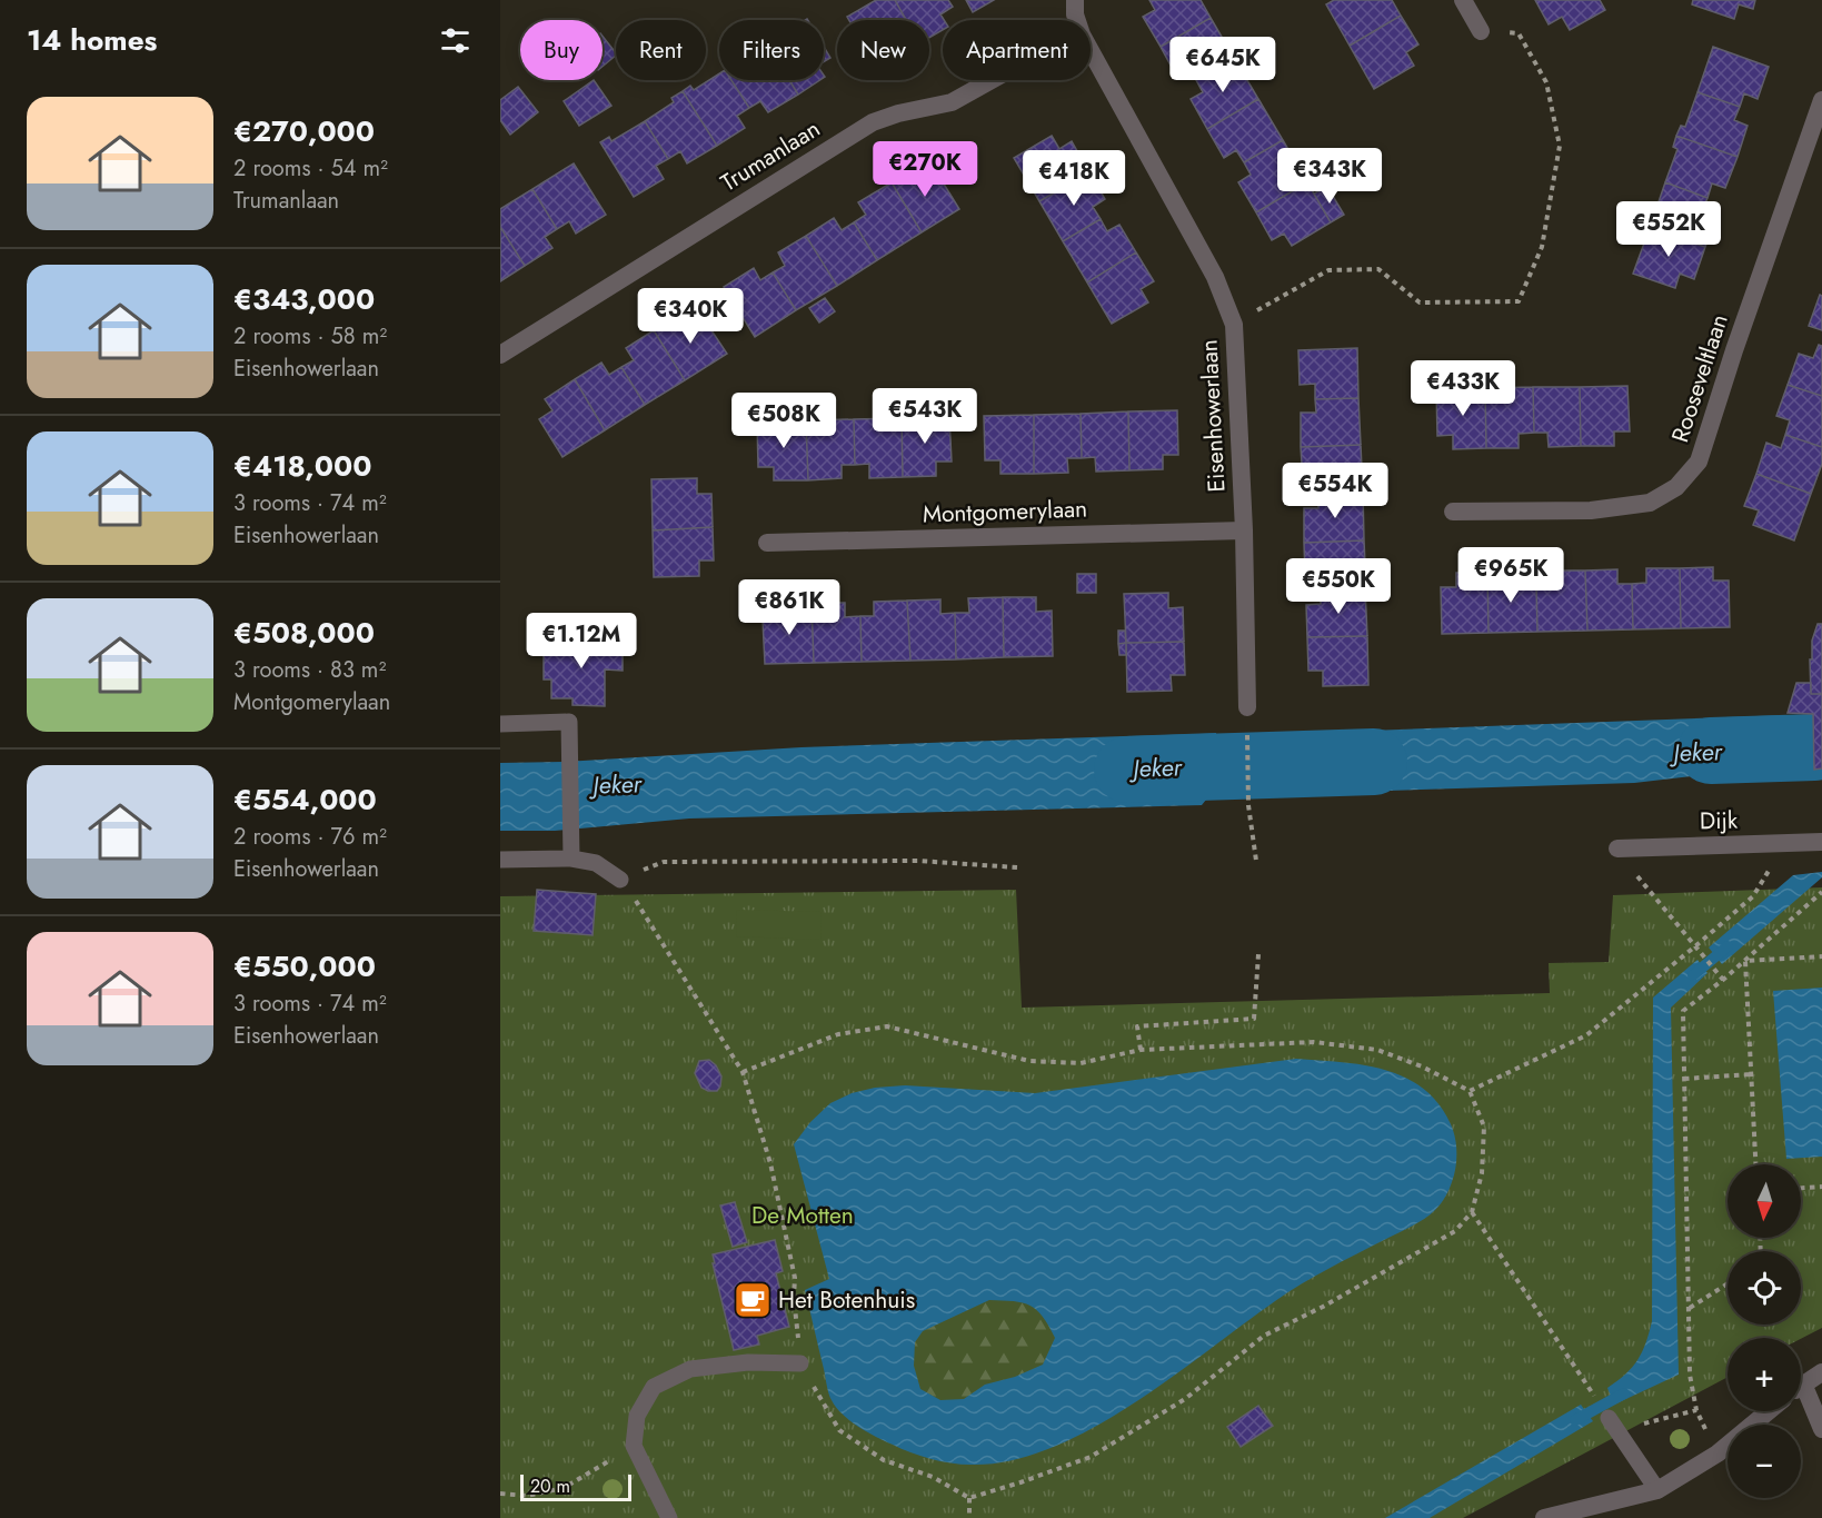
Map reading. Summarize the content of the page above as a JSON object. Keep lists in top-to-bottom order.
{
  "streets": {
    "street": [
      "Trumanlaan",
      "Rooseveltlaan",
      "Eisenhowerlaan",
      "Montgomerylaan",
      "Dijk"
    ]
  },
  "crossings": [
    ["Eisenhowerlaan", "Montgomerylaan"]
  ],
  "water": ["Jeker"],
  "parks": ["De Motten"],
  "places": {
    "cafe": ["Het Botenhuis"]
  },
  "scale_bar": "20 m",
  "north": "bottom",
  "page": {
    "heading": "14 homes",
    "chip": [
      "Buy",
      "Rent",
      "Filters",
      "New",
      "Apartment"
    ],
    "price": [
      "€645K",
      "€270K",
      "€343K",
      "€418K",
      "€552K",
      "€340K",
      "€433K",
      "€543K",
      "€508K",
      "€554K",
      "€965K",
      "€550K",
      "€861K",
      "€1.12M"
    ],
    "list": [
      {
        "name": "€270,000",
        "note": "2 rooms · 54 m² · Trumanlaan"
      },
      {
        "name": "€343,000",
        "note": "2 rooms · 58 m² · Eisenhowerlaan"
      },
      {
        "name": "€418,000",
        "note": "3 rooms · 74 m² · Eisenhowerlaan"
      },
      {
        "name": "€508,000",
        "note": "3 rooms · 83 m² · Montgomerylaan"
      },
      {
        "name": "€554,000",
        "note": "2 rooms · 76 m² · Eisenhowerlaan"
      },
      {
        "name": "€550,000",
        "note": "3 rooms · 74 m² · Eisenhowerlaan"
      }
    ],
    "map_buttons": ["+", "−"],
    "scale": "20 m"
  }
}
